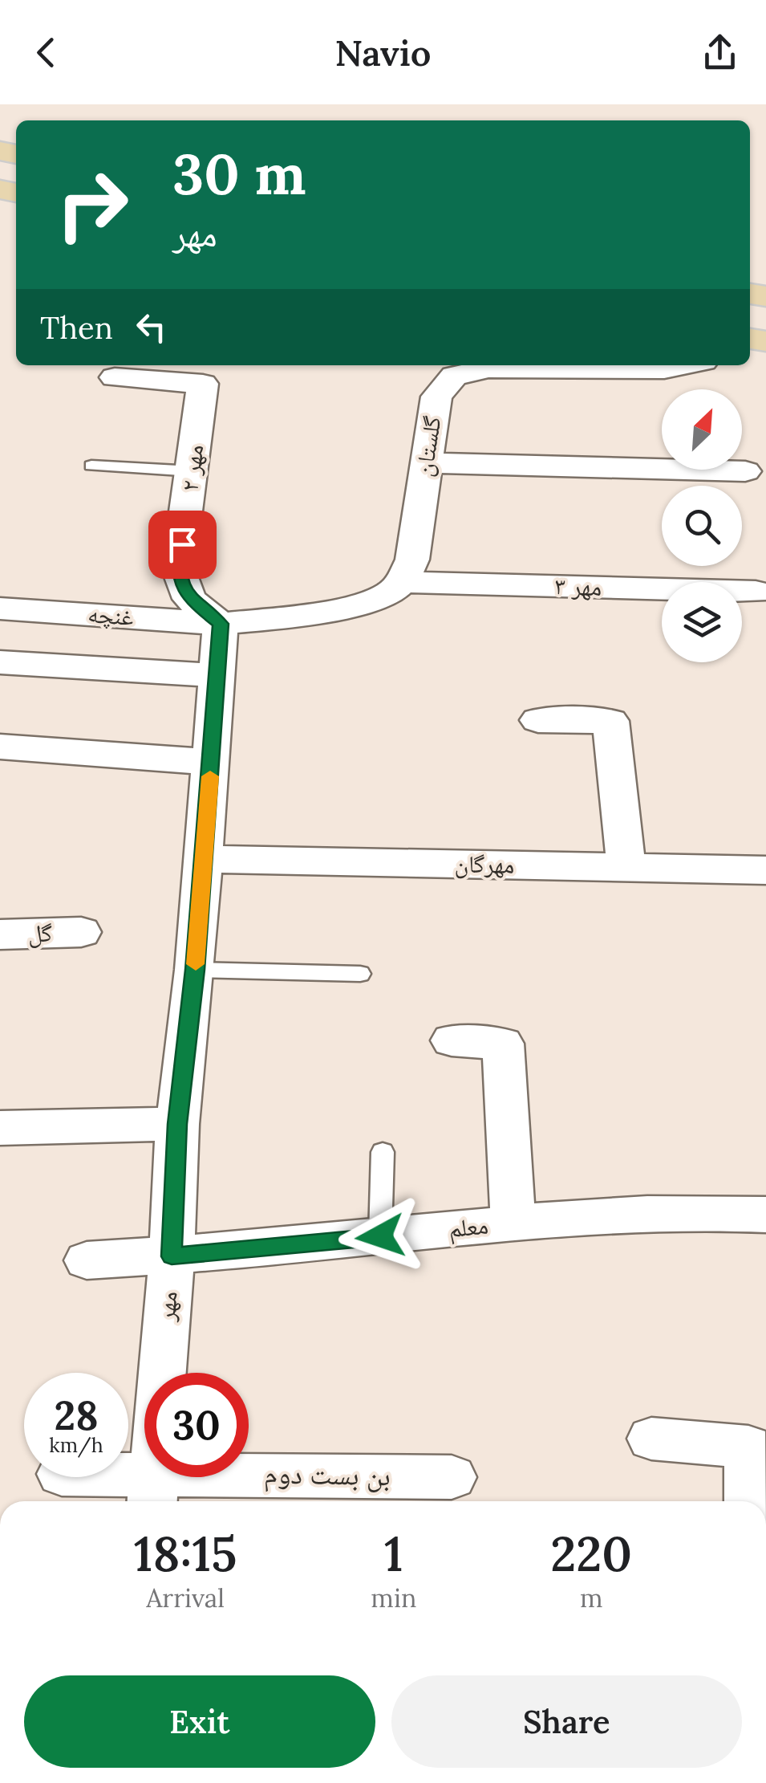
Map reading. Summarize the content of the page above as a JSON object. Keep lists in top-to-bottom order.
{
  "streets": {
    "street": [
      "گلستان",
      "مهر ۲",
      "مهر ۳",
      "غنچه",
      "مهرگان",
      "گل",
      "معلم",
      "مهر",
      "بن بست دوم"
    ]
  },
  "crossings": [
    ["گلستان", "مهر ۳"],
    ["مهر ۲", "غنچه"],
    ["مهر ۲", "مهر"],
    ["غنچه", "مهر"],
    ["مهرگان", "مهر"],
    ["معلم", "مهر"],
    ["مهر", "بن بست دوم"]
  ],
  "north": "top right",
  "page": {
    "header": "Navio",
    "turn": ["30 m", "مهر"],
    "then": "Then",
    "speed": "28 km/h",
    "limit": "30",
    "eta": [
      "18:15",
      "Arrival",
      "1",
      "min",
      "220",
      "m"
    ],
    "buttons": ["Exit", "Share"]
  }
}
